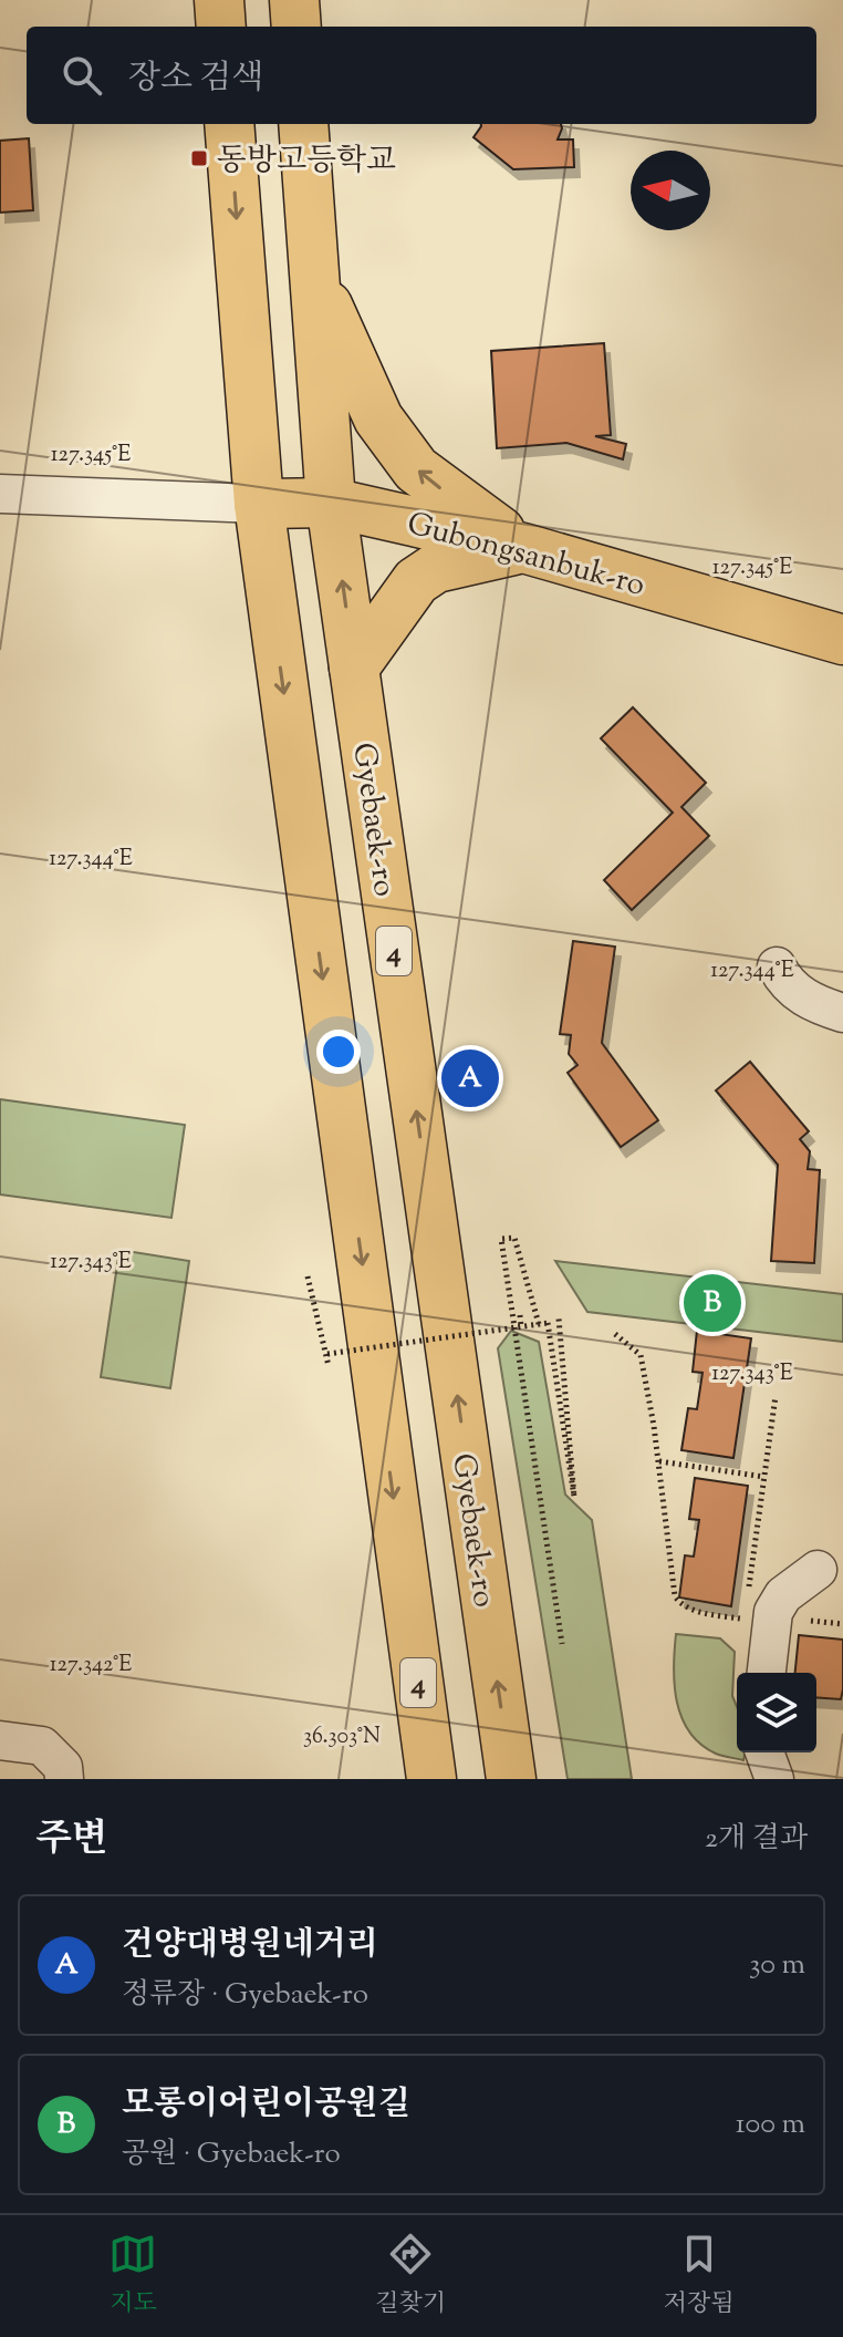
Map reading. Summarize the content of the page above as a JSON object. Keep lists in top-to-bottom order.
{
  "streets": {
    "main road": ["Gubongsanbuk-ro", "Gyebaek-ro", "4"]
  },
  "crossings": [
    ["Gubongsanbuk-ro", "Gyebaek-ro"],
    ["Gubongsanbuk-ro", "4"]
  ],
  "places": {
    "transit": ["동방고등학교"]
  },
  "north": "left",
  "page": {
    "search": "장소 검색",
    "pins": ["A", "B"],
    "heading": ["주변", "2개 결과"],
    "list": [
      {
        "mark": "A",
        "name": "건양대병원네거리",
        "note": "정류장 · Gyebaek-ro",
        "value": "30 m"
      },
      {
        "mark": "B",
        "name": "모롱이어린이공원길",
        "note": "공원 · Gyebaek-ro",
        "value": "100 m"
      }
    ],
    "nav": ["지도", "길찾기", "저장됨"]
  },
  "coordinates": [
    "127.345°E",
    "127.344°E",
    "127.343°E",
    "127.342°E",
    "36.303°N"
  ]
}
